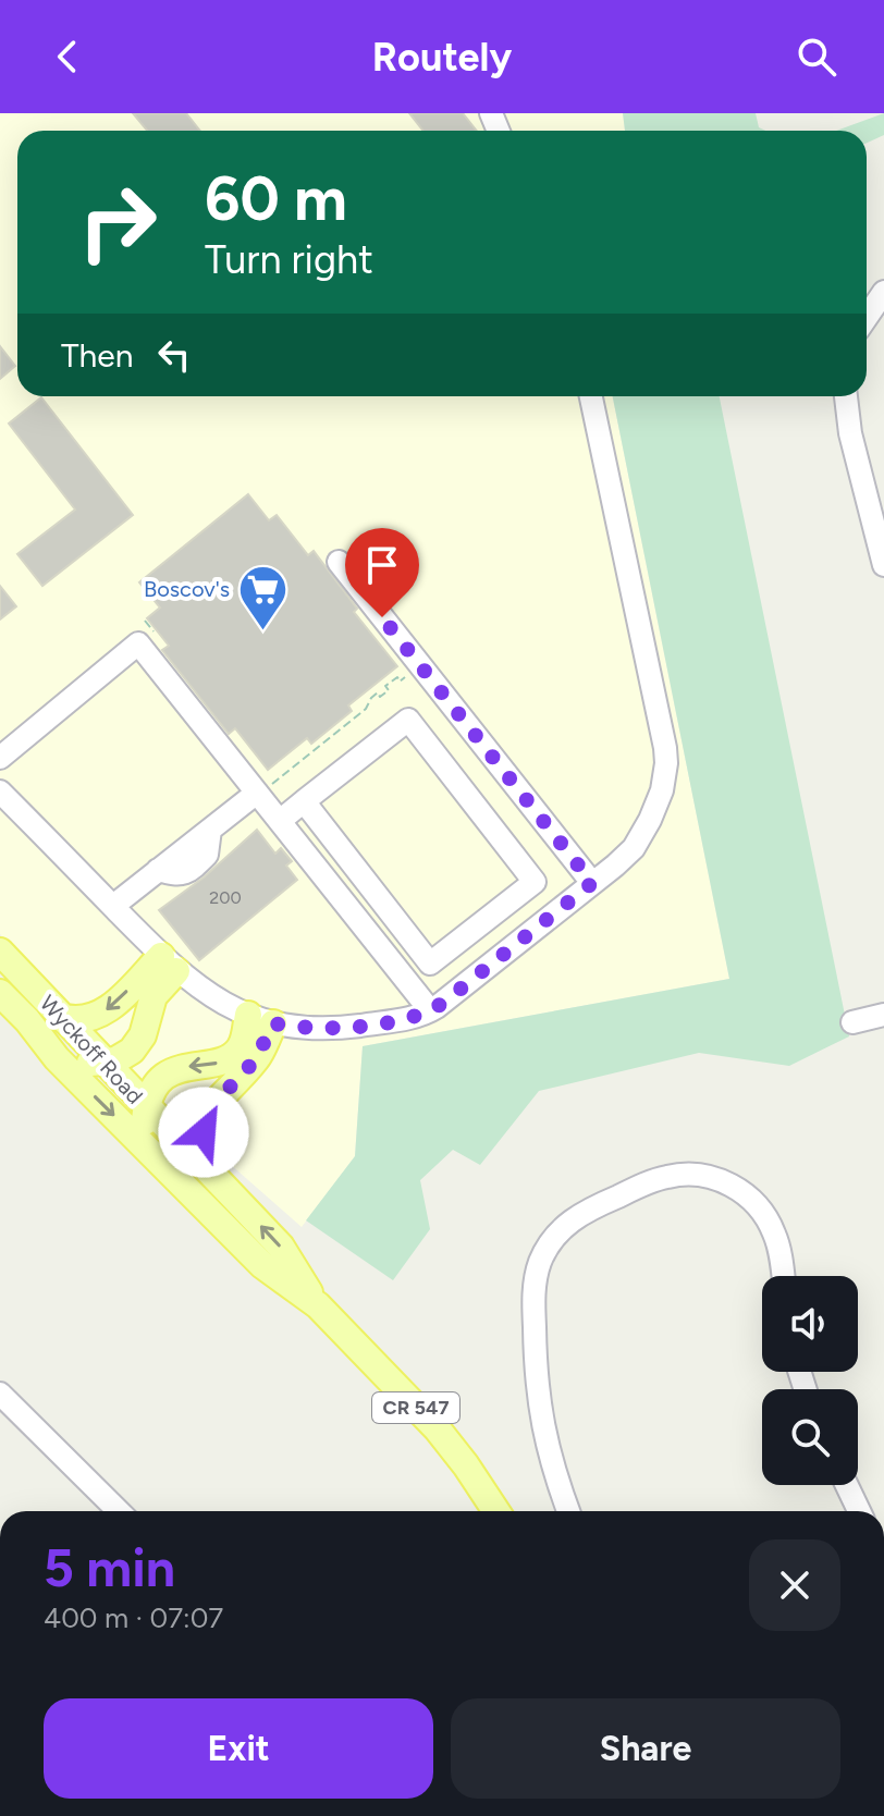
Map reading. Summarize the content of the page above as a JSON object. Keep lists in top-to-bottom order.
{
  "streets": {
    "main road": ["Wyckoff Road", "CR 547"]
  },
  "places": {
    "supermarket": ["Boscov's"]
  },
  "house_numbers": ["200"],
  "page": {
    "header": "Routely",
    "turn": ["60 m", "Turn right"],
    "then": "Then",
    "heading": ["5 min", "400 m · 07:07"],
    "buttons": ["Exit", "Share"]
  }
}
